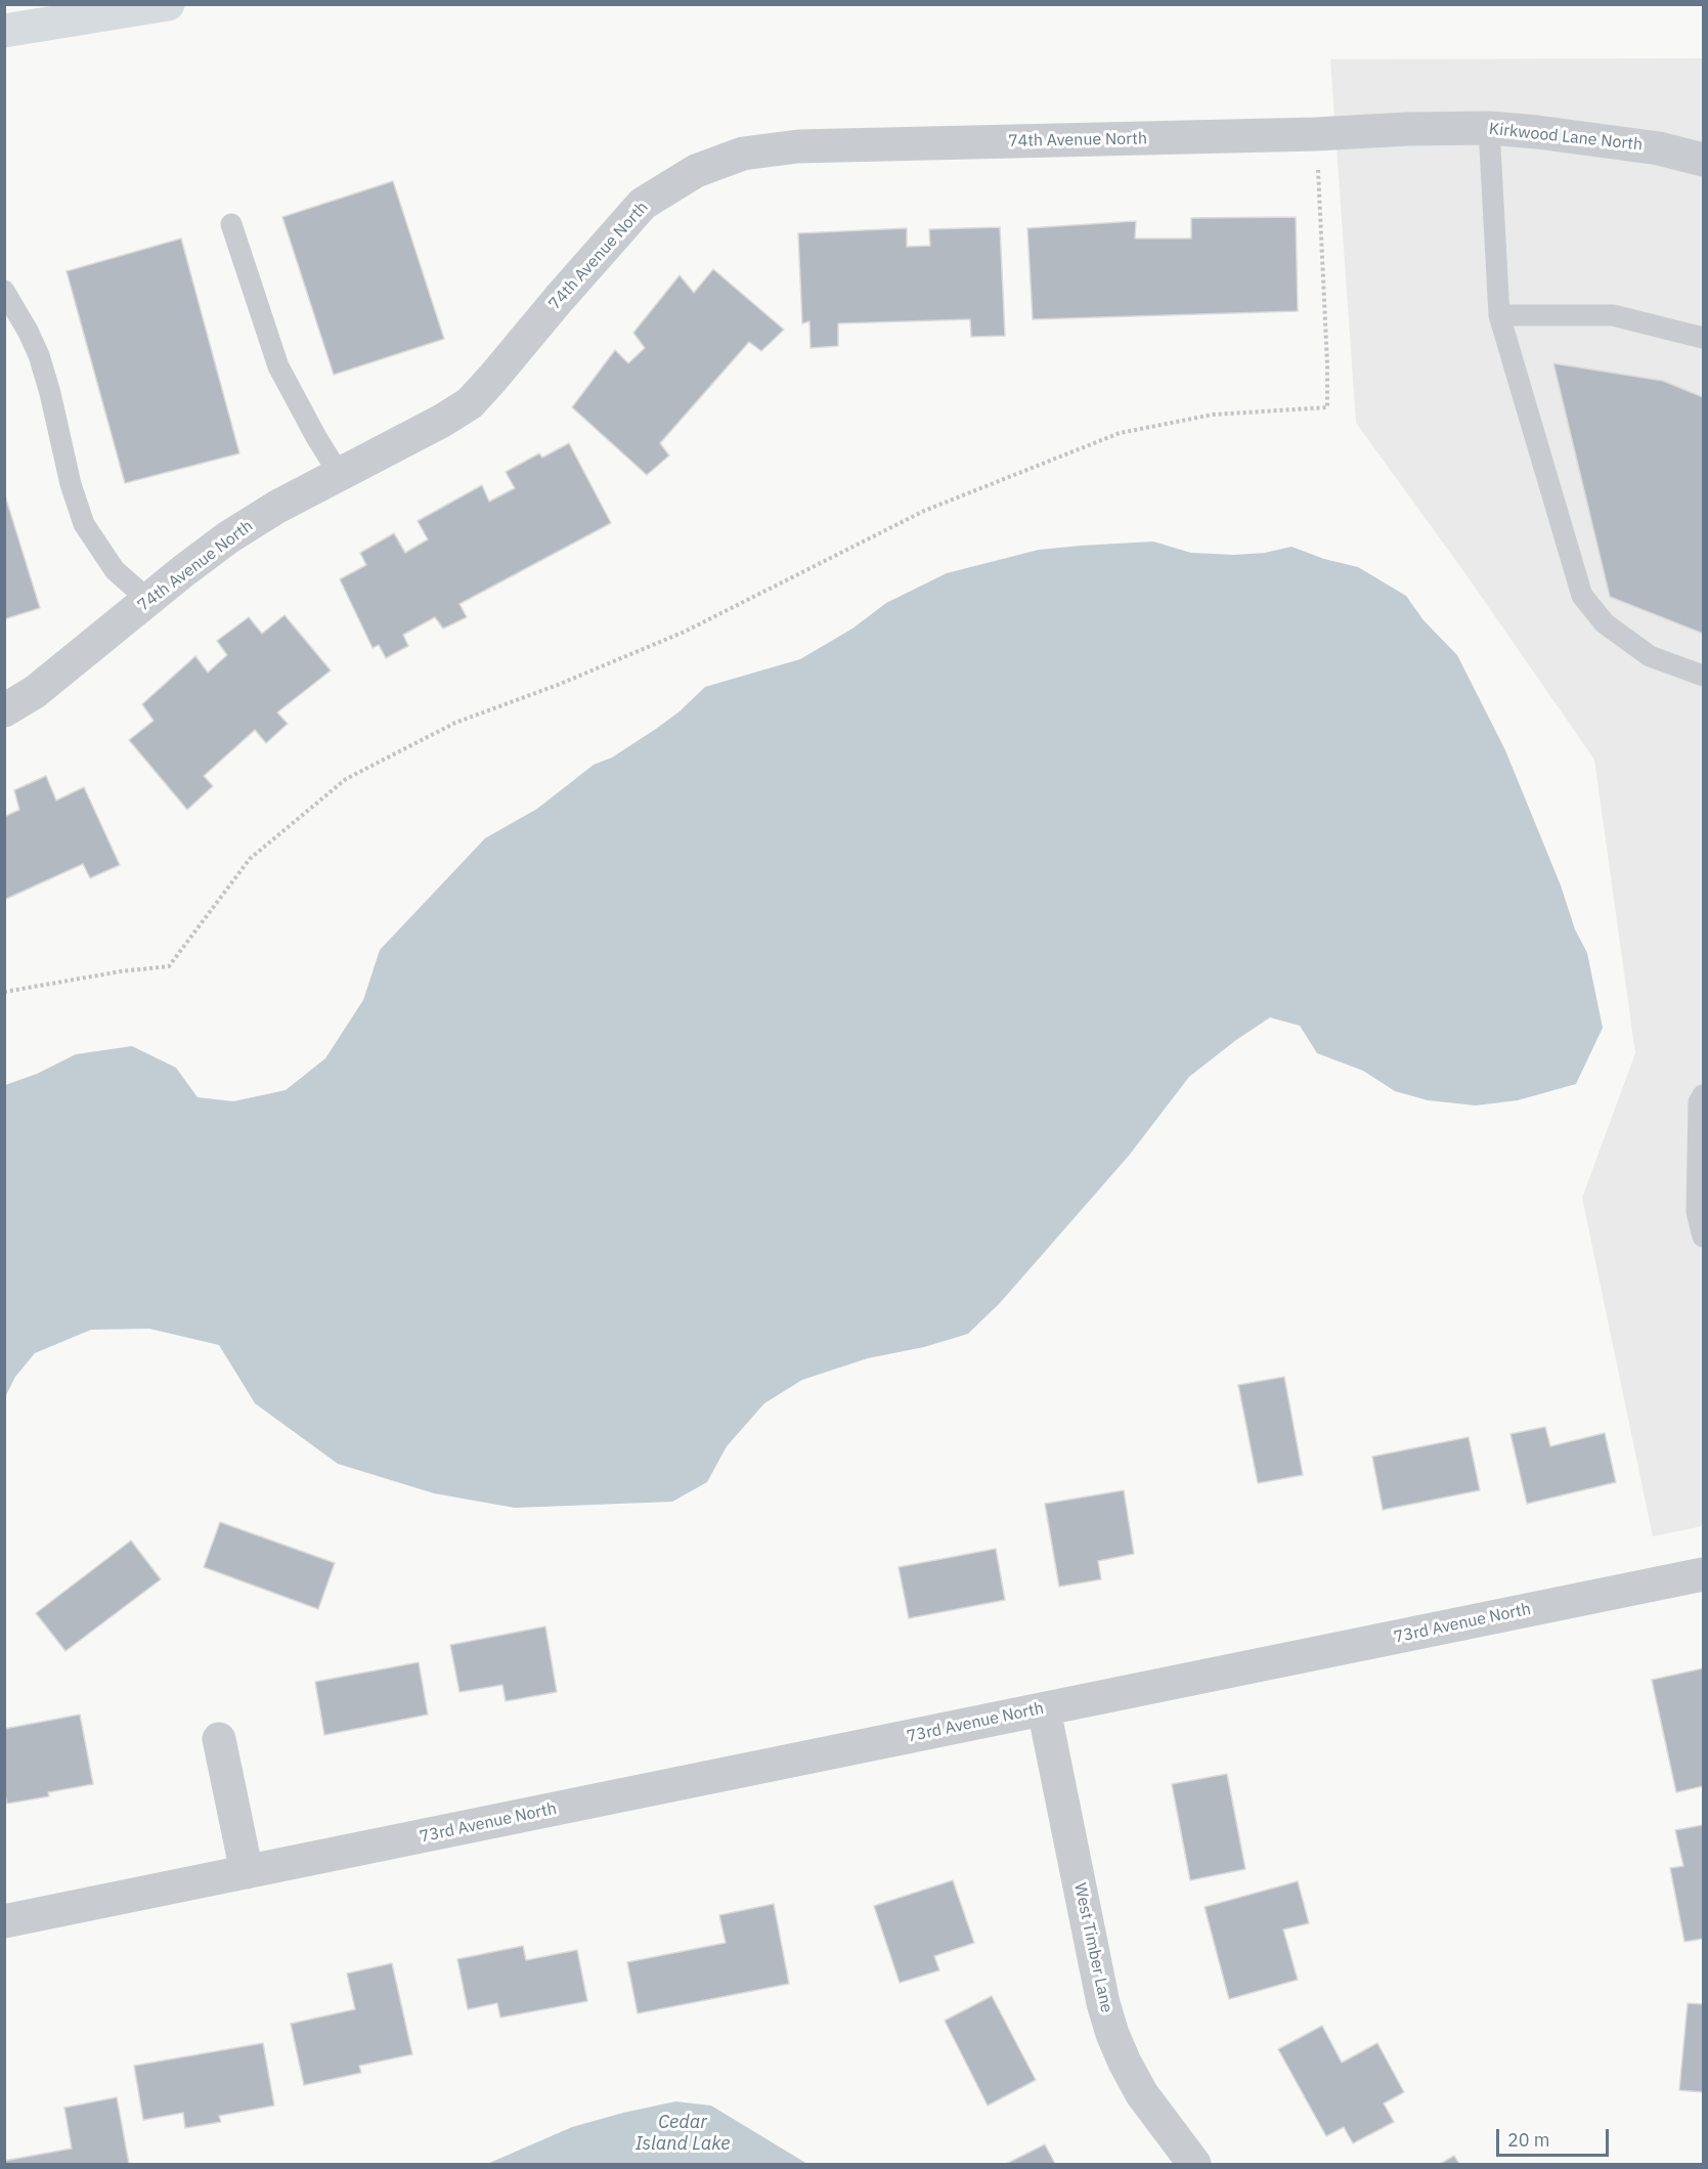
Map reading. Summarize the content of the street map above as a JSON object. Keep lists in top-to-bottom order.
{
  "streets": {
    "street": [
      "Kirkwood Lane North",
      "74th Avenue North",
      "73rd Avenue North",
      "West Timber Lane"
    ]
  },
  "crossings": [
    ["Kirkwood Lane North", "74th Avenue North"],
    ["73rd Avenue North", "West Timber Lane"]
  ],
  "water": ["Cedar Island Lake"],
  "scale_bar": "20 m"
}
